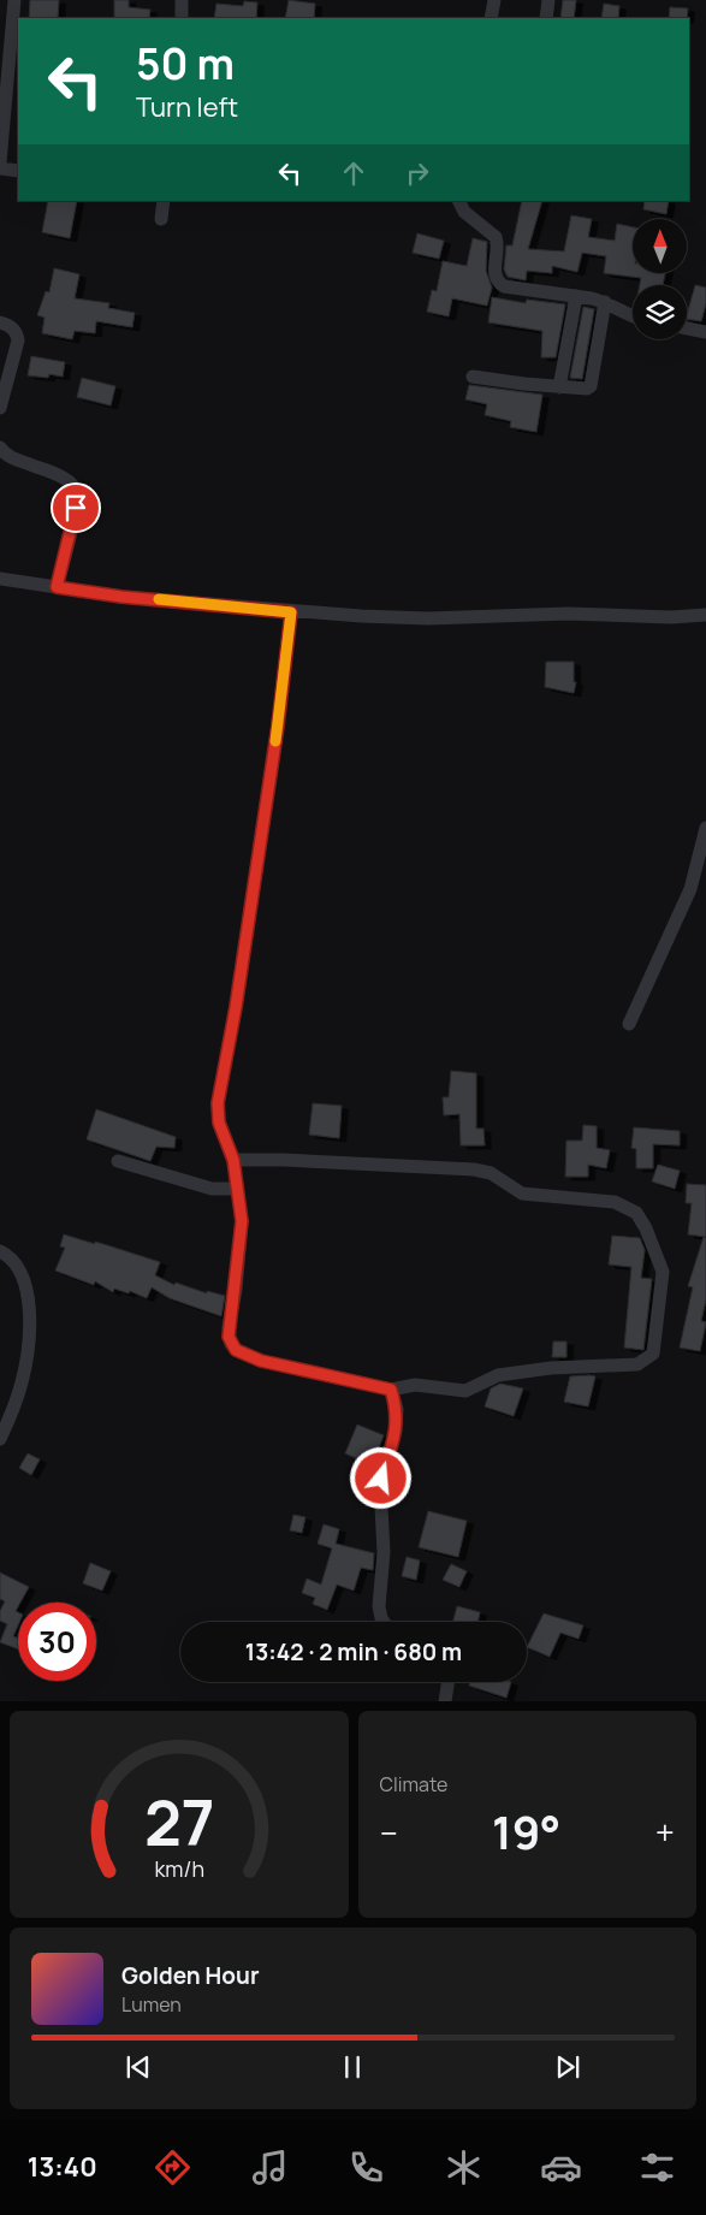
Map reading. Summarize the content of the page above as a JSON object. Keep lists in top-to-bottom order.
{
  "north": "top",
  "page": {
    "turn": ["50 m", "Turn left"],
    "limit": "30",
    "trip": "13:42 · 2 min · 680 m",
    "tile": "Climate",
    "heat": ["−", "19°", "+"],
    "song": ["Golden Hour", "Lumen"],
    "tabs": "13:40",
    "gauge": ["27", "km/h"]
  }
}
